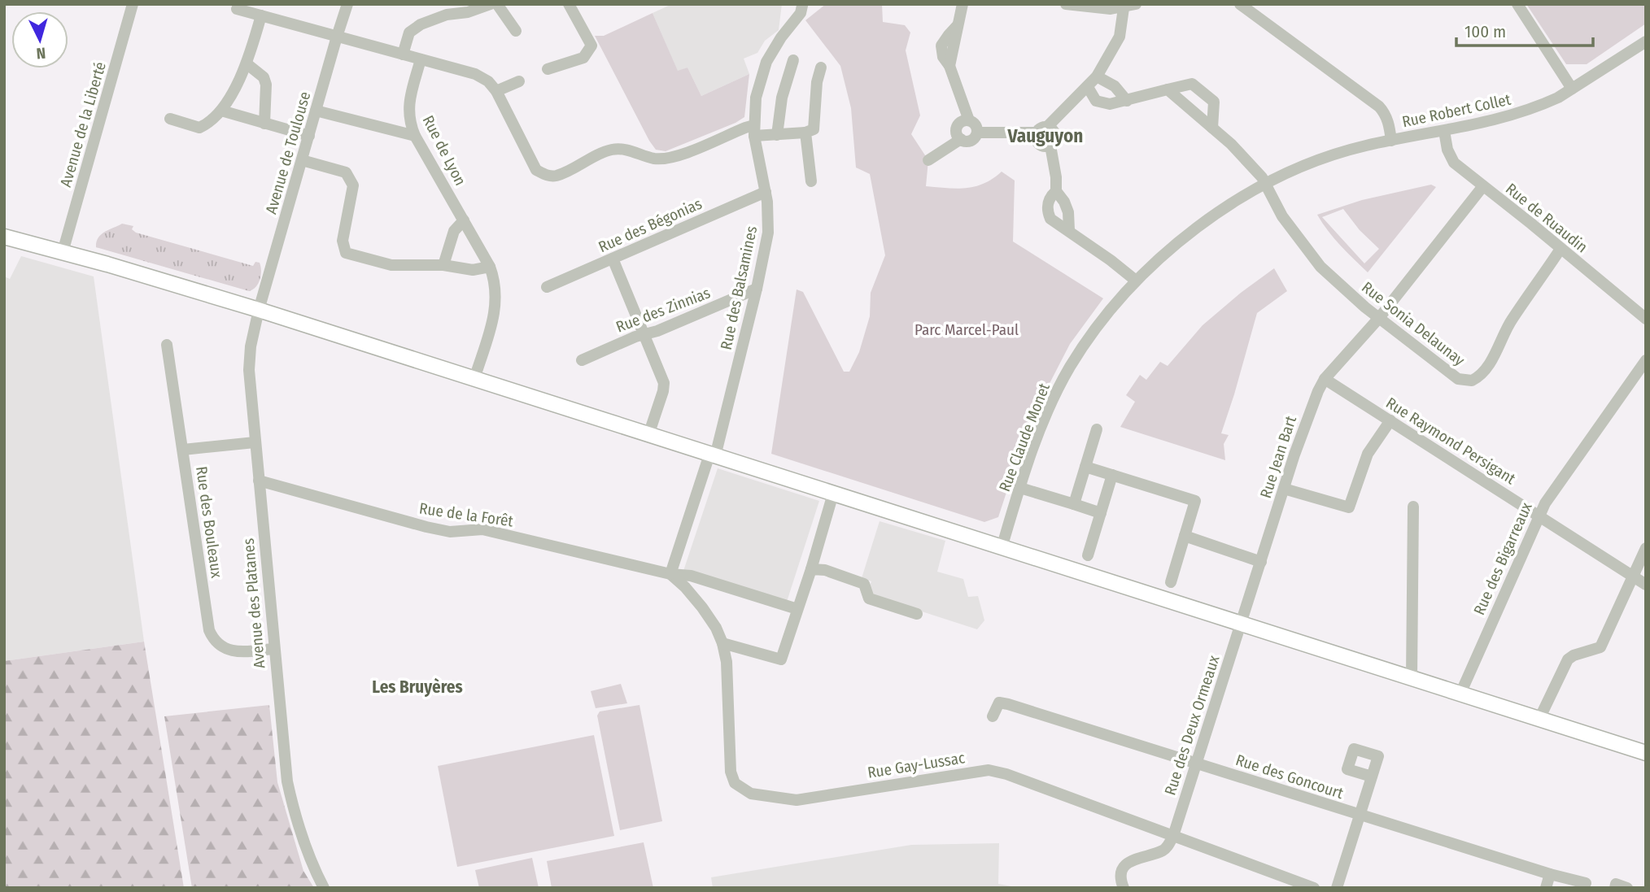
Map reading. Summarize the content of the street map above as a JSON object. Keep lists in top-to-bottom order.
{
  "streets": {
    "street": [
      "Rue Robert Collet",
      "Avenue de la Liberté",
      "Rue de Lyon",
      "Avenue de Toulouse",
      "Rue de Ruaudin",
      "Rue des Bégonias",
      "Rue des Balsamines",
      "Rue des Zinnias",
      "Rue Sonia Delaunay",
      "Rue Claude Monet",
      "Rue Raymond Persigant",
      "Rue Jean Bart",
      "Rue de la Forêt",
      "Rue des Bouleaux",
      "Rue des Bigarreaux",
      "Avenue des Platanes",
      "Rue des Deux Ormeaux",
      "Rue Gay-Lussac",
      "Rue des Goncourt"
    ]
  },
  "crossings": [
    ["Rue Robert Collet", "Rue de Ruaudin"],
    ["Rue Robert Collet", "Rue Claude Monet"],
    ["Avenue de Toulouse", "Avenue des Platanes"],
    ["Rue de Ruaudin", "Rue Sonia Delaunay"],
    ["Rue de Ruaudin", "Rue Jean Bart"],
    ["Rue des Bégonias", "Rue des Balsamines"],
    ["Rue des Balsamines", "Rue des Zinnias"],
    ["Rue des Balsamines", "Rue de la Forêt"],
    ["Rue des Balsamines", "Rue Gay-Lussac"],
    ["Rue Sonia Delaunay", "Rue Claude Monet"],
    ["Rue Sonia Delaunay", "Rue Jean Bart"],
    ["Rue Raymond Persigant", "Rue Jean Bart"],
    ["Rue Raymond Persigant", "Rue des Bigarreaux"],
    ["Rue Jean Bart", "Rue des Deux Ormeaux"],
    ["Rue de la Forêt", "Avenue des Platanes"],
    ["Rue de la Forêt", "Rue Gay-Lussac"],
    ["Rue des Bouleaux", "Avenue des Platanes"],
    ["Rue des Deux Ormeaux", "Rue Gay-Lussac"],
    ["Rue des Deux Ormeaux", "Rue des Goncourt"]
  ],
  "districts": ["Vauguyon", "Les Bruyères"],
  "parks": ["Parc Marcel-Paul"],
  "scale_bar": "100 m",
  "north": "bottom"
}
